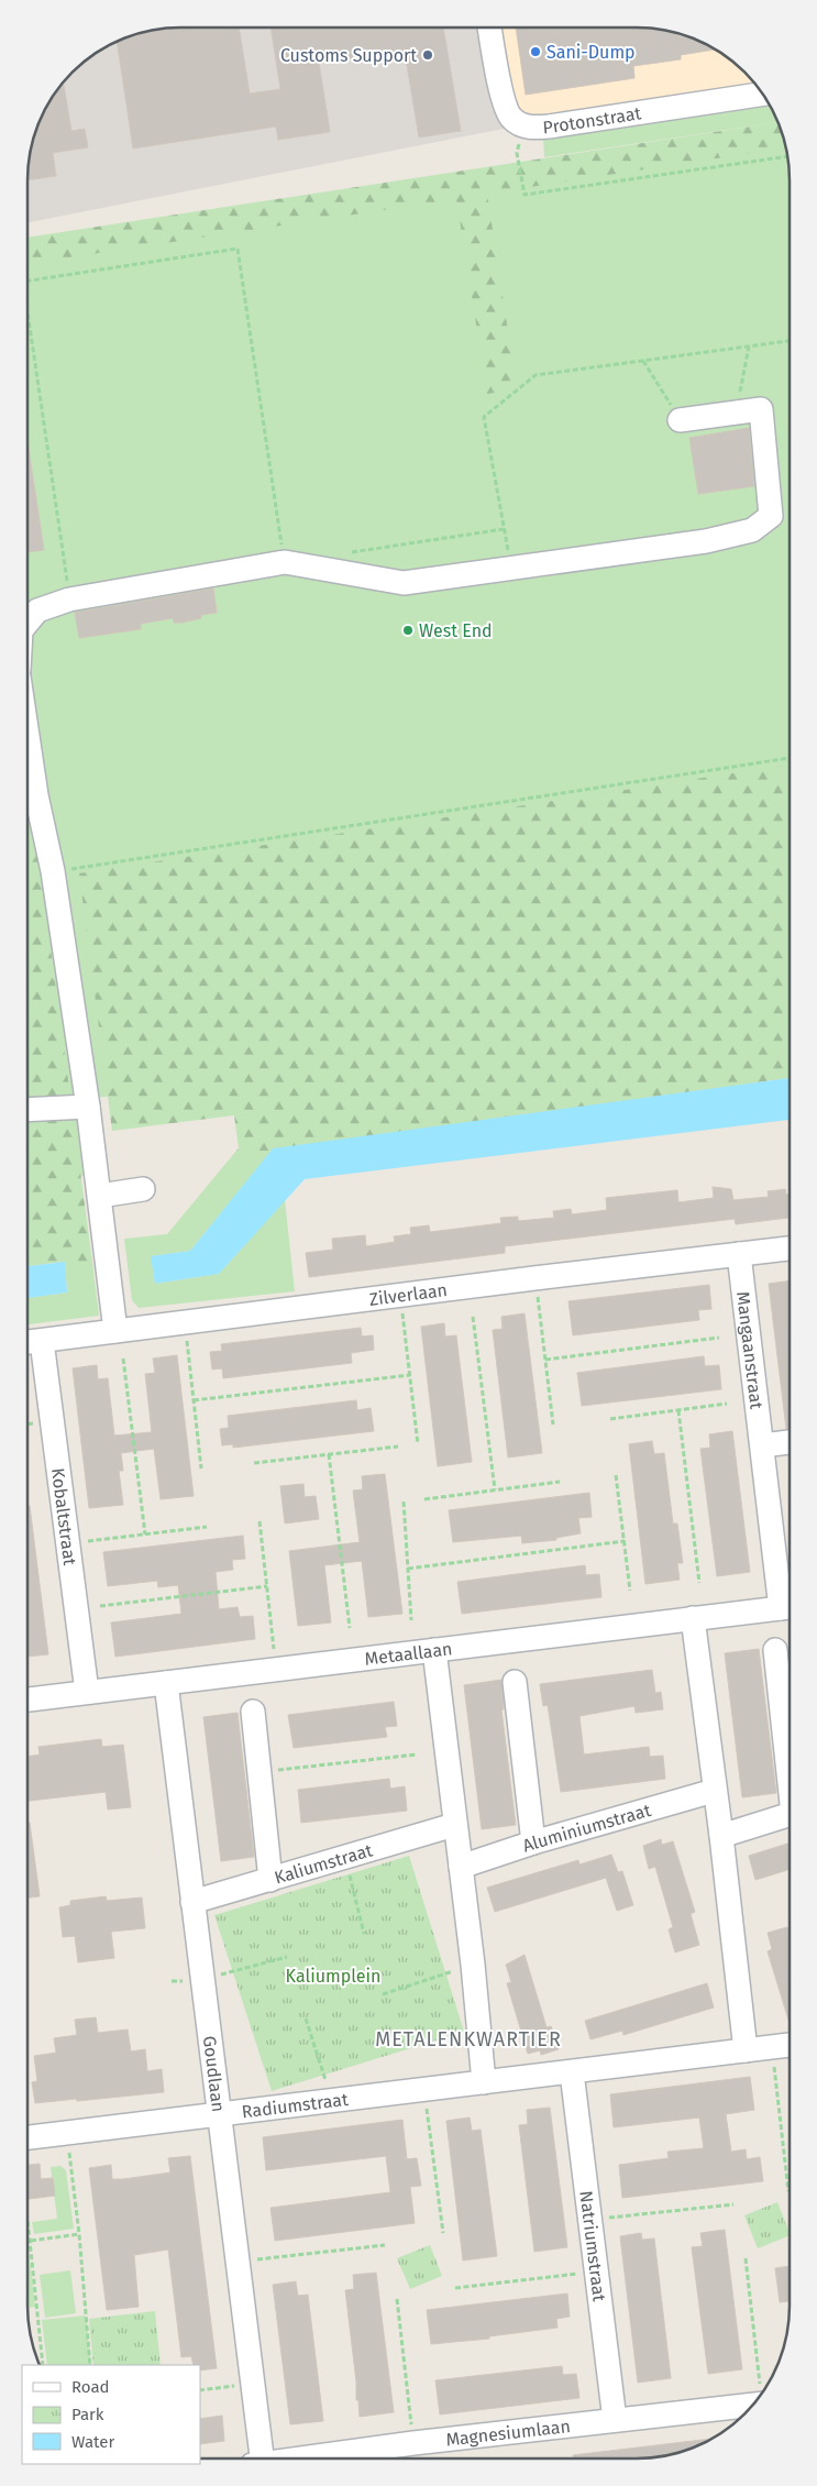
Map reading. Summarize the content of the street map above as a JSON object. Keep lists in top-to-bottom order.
{
  "streets": {
    "street": [
      "Protonstraat",
      "Zilverlaan",
      "Mangaanstraat",
      "Kobaltstraat",
      "Metaallaan",
      "Aluminiumstraat",
      "Kaliumstraat",
      "Goudlaan",
      "Radiumstraat",
      "Natriumstraat",
      "Magnesiumlaan"
    ]
  },
  "crossings": [
    ["Zilverlaan", "Mangaanstraat"],
    ["Zilverlaan", "Kobaltstraat"],
    ["Mangaanstraat", "Metaallaan"],
    ["Kobaltstraat", "Metaallaan"],
    ["Metaallaan", "Goudlaan"],
    ["Kaliumstraat", "Goudlaan"],
    ["Goudlaan", "Radiumstraat"],
    ["Radiumstraat", "Natriumstraat"],
    ["Natriumstraat", "Magnesiumlaan"]
  ],
  "districts": ["METALENKWARTIER"],
  "parks": ["Kaliumplein"],
  "places": ["Sani-Dump", "Customs Support", "West End"],
  "legend": ["Road", "Park", "Water"]
}
